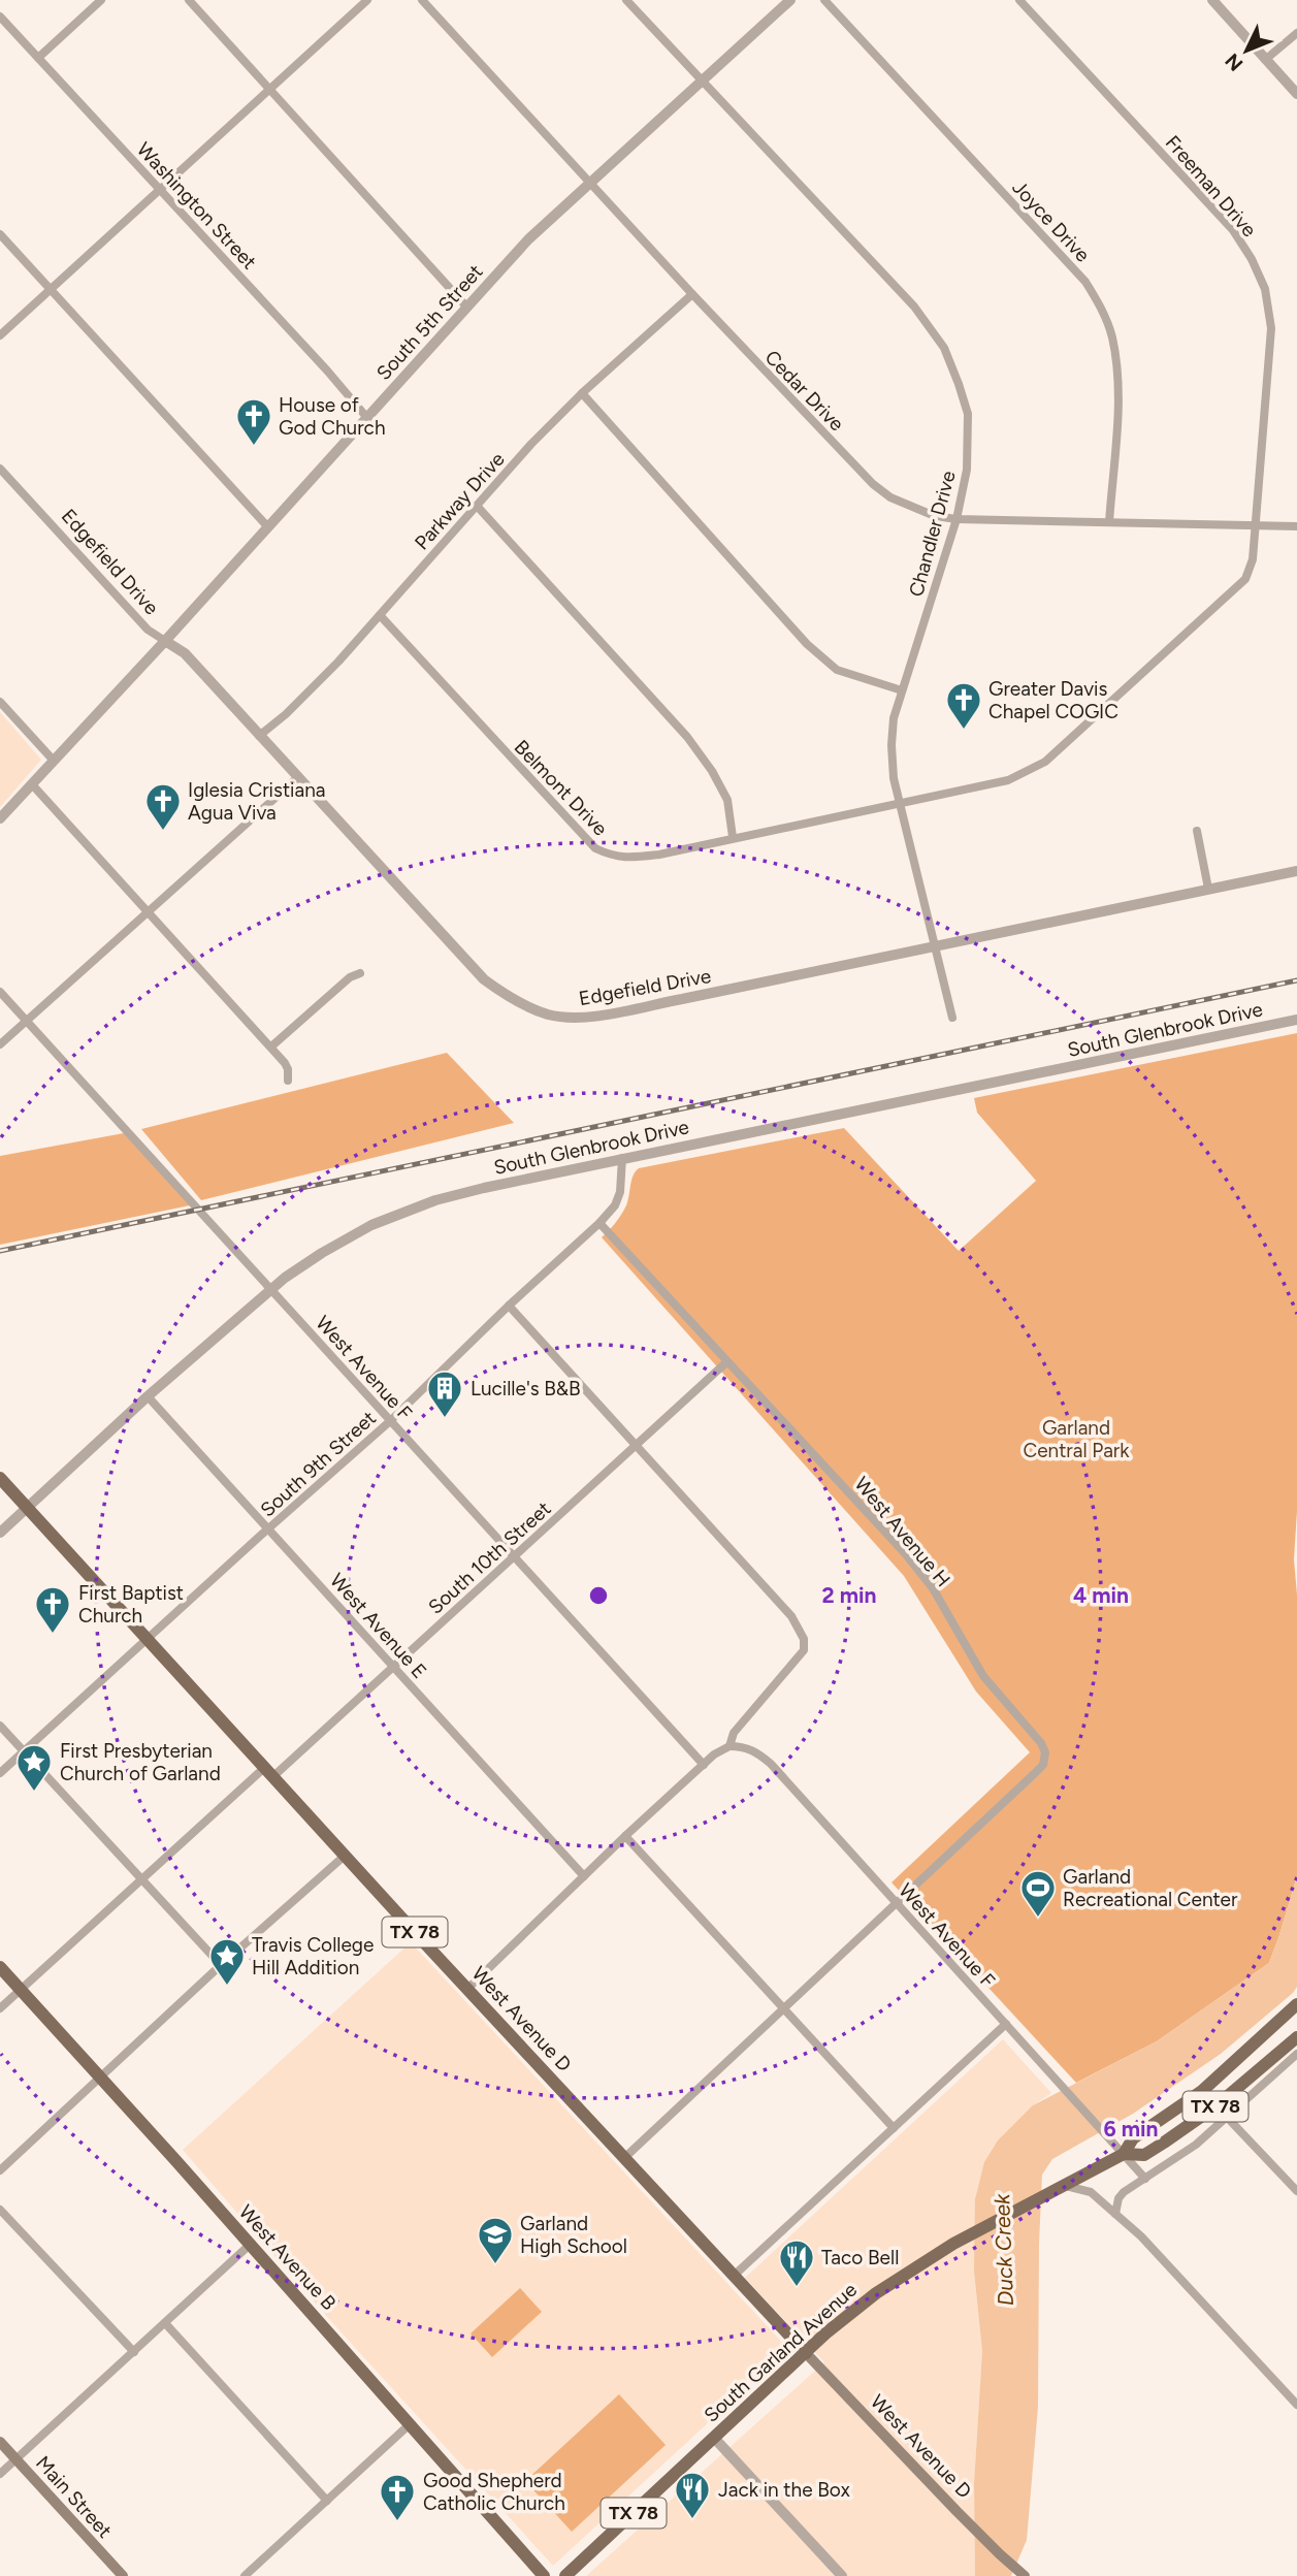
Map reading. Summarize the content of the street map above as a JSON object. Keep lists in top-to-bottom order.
{
  "streets": {
    "main road": [
      "TX 78",
      "West Avenue D",
      "West Avenue B",
      "South Garland Avenue",
      "Main Street"
    ],
    "street": [
      "Freeman Drive",
      "Washington Street",
      "Joyce Drive",
      "South 5th Street",
      "Cedar Drive",
      "Parkway Drive",
      "Chandler Drive",
      "Edgefield Drive",
      "Belmont Drive",
      "South Glenbrook Drive",
      "West Avenue F",
      "South 9th Street",
      "West Avenue H",
      "South 10th Street",
      "West Avenue E"
    ]
  },
  "crossings": [
    ["Freeman Drive", "Cedar Drive"],
    ["Freeman Drive", "Chandler Drive"],
    ["Freeman Drive", "Belmont Drive"],
    ["Washington Street", "South 5th Street"],
    ["Joyce Drive", "Cedar Drive"],
    ["South 5th Street", "Cedar Drive"],
    ["South 5th Street", "Chandler Drive"],
    ["South 5th Street", "Edgefield Drive"],
    ["Cedar Drive", "Parkway Drive"],
    ["Cedar Drive", "Chandler Drive"],
    ["Parkway Drive", "Edgefield Drive"],
    ["Parkway Drive", "Belmont Drive"],
    ["Chandler Drive", "Edgefield Drive"],
    ["Chandler Drive", "Belmont Drive"],
    ["South Glenbrook Drive", "West Avenue F"],
    ["South Glenbrook Drive", "South 9th Street"],
    ["South Glenbrook Drive", "West Avenue E"],
    ["South Glenbrook Drive", "West Avenue D"],
    ["West Avenue F", "South 9th Street"],
    ["West Avenue F", "West Avenue H"],
    ["West Avenue F", "South 10th Street"],
    ["West Avenue F", "South Garland Avenue"],
    ["South 9th Street", "West Avenue H"],
    ["South 9th Street", "West Avenue E"],
    ["South 9th Street", "West Avenue D"],
    ["West Avenue H", "South 10th Street"],
    ["West Avenue H", "West Avenue D"],
    ["South 10th Street", "West Avenue E"],
    ["South 10th Street", "West Avenue D"],
    ["South 10th Street", "West Avenue B"],
    ["West Avenue D", "South Garland Avenue"]
  ],
  "water": ["Duck Creek"],
  "parks": ["Garland Central Park"],
  "places": {
    "church": [
      "House of God Church",
      "Greater Davis Chapel COGIC",
      "Iglesia Cristiana Agua Viva",
      "First Baptist Church",
      "Good Shepherd Catholic Church"
    ],
    "building": ["Lucille's B&B"],
    "place": ["First Presbyterian Church of Garland", "Travis College Hill Addition"],
    "sports": ["Garland Recreational Center"],
    "school or university": ["Garland High School"],
    "restaurant": ["Taco Bell", "Jack in the Box"]
  },
  "north": "bottom left",
  "rings": ["2 min", "4 min", "6 min"]
}
